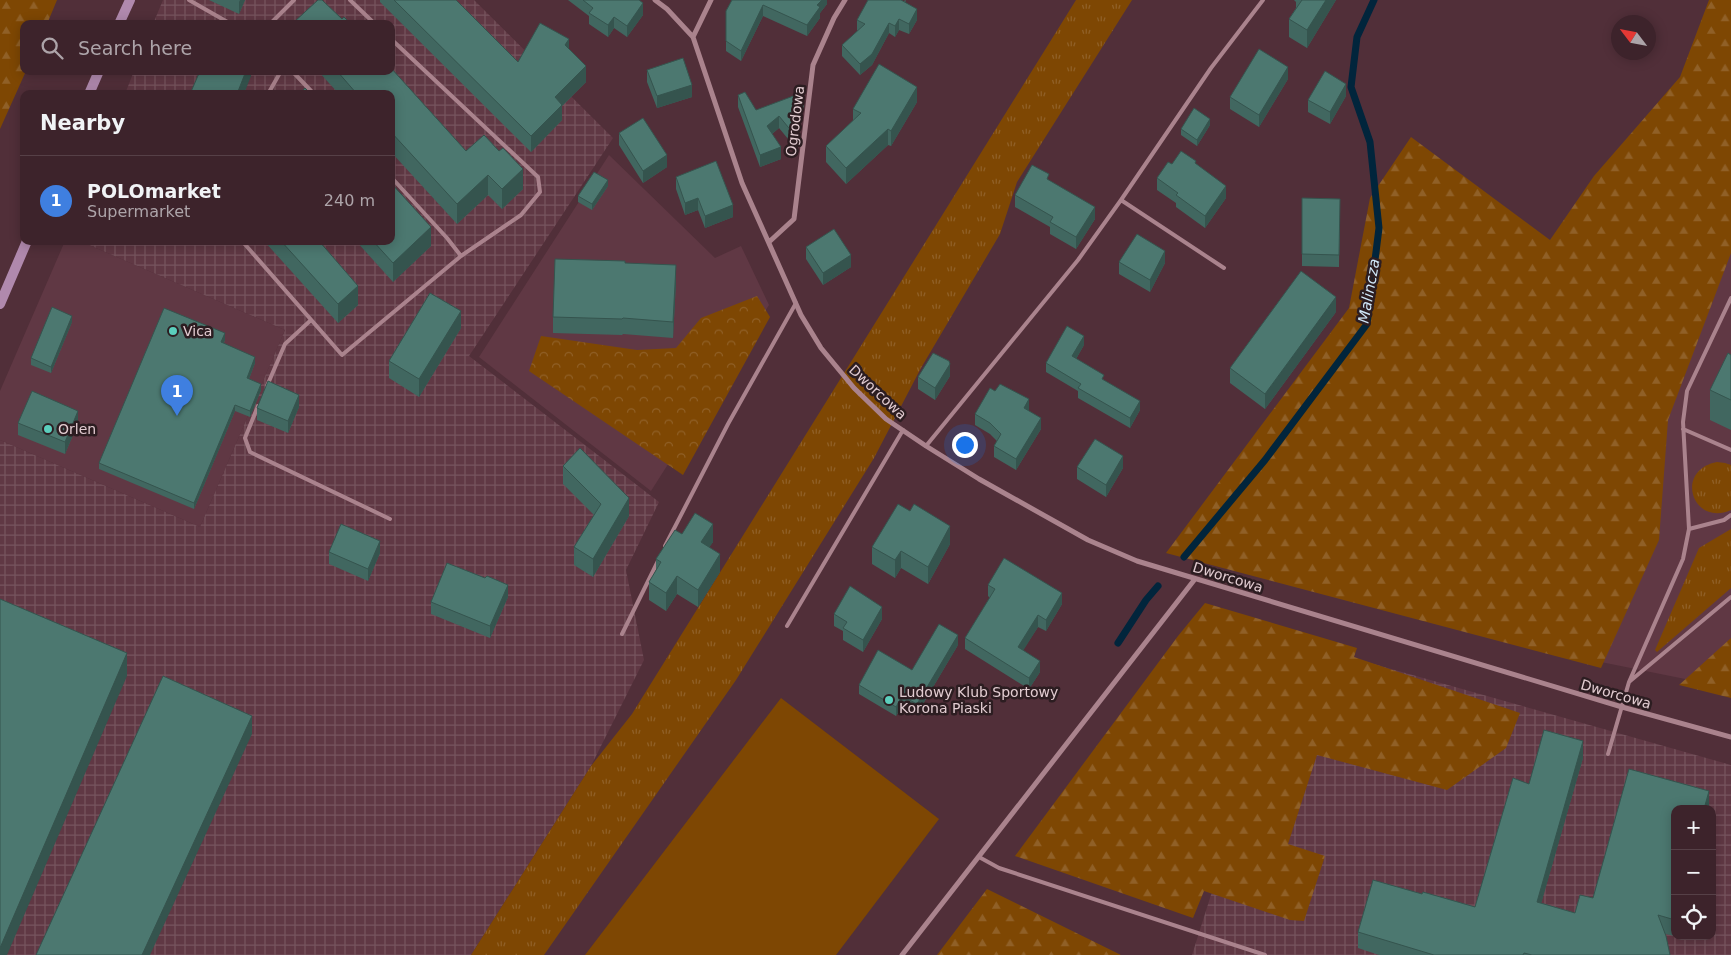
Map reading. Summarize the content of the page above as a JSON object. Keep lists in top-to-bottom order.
{
  "streets": {
    "street": ["Ogrodowa", "Dworcowa"]
  },
  "crossings": [
    ["Ogrodowa", "Dworcowa"]
  ],
  "water": ["Malincza"],
  "places": ["Vica", "Orlen", "Ludowy Klub Sportowy Korona Piaski"],
  "north": "top left",
  "page": {
    "search": "Search here",
    "heading": "Nearby",
    "list": [
      {
        "mark": "1",
        "name": "POLOmarket",
        "note": "Supermarket",
        "value": "240 m"
      }
    ],
    "pins": "1",
    "map_buttons": ["+", "−"]
  }
}
